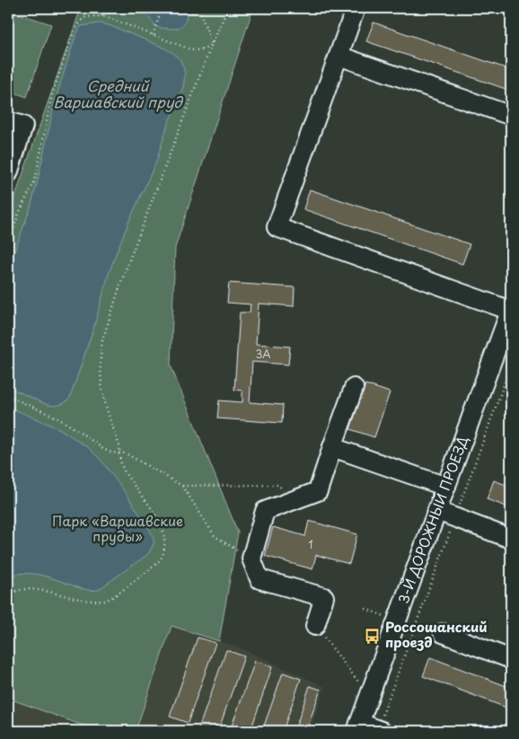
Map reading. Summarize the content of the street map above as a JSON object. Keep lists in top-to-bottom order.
{
  "streets": {
    "street": ["3-Й ДОРОЖНЫЙ ПРОЕЗД"]
  },
  "water": ["Средний Варшавский пруд"],
  "parks": ["Парк «Варшавские пруды»"],
  "places": {
    "bus stop": ["Россошанский проезд"]
  },
  "house_numbers": ["3А", "1"]
}
